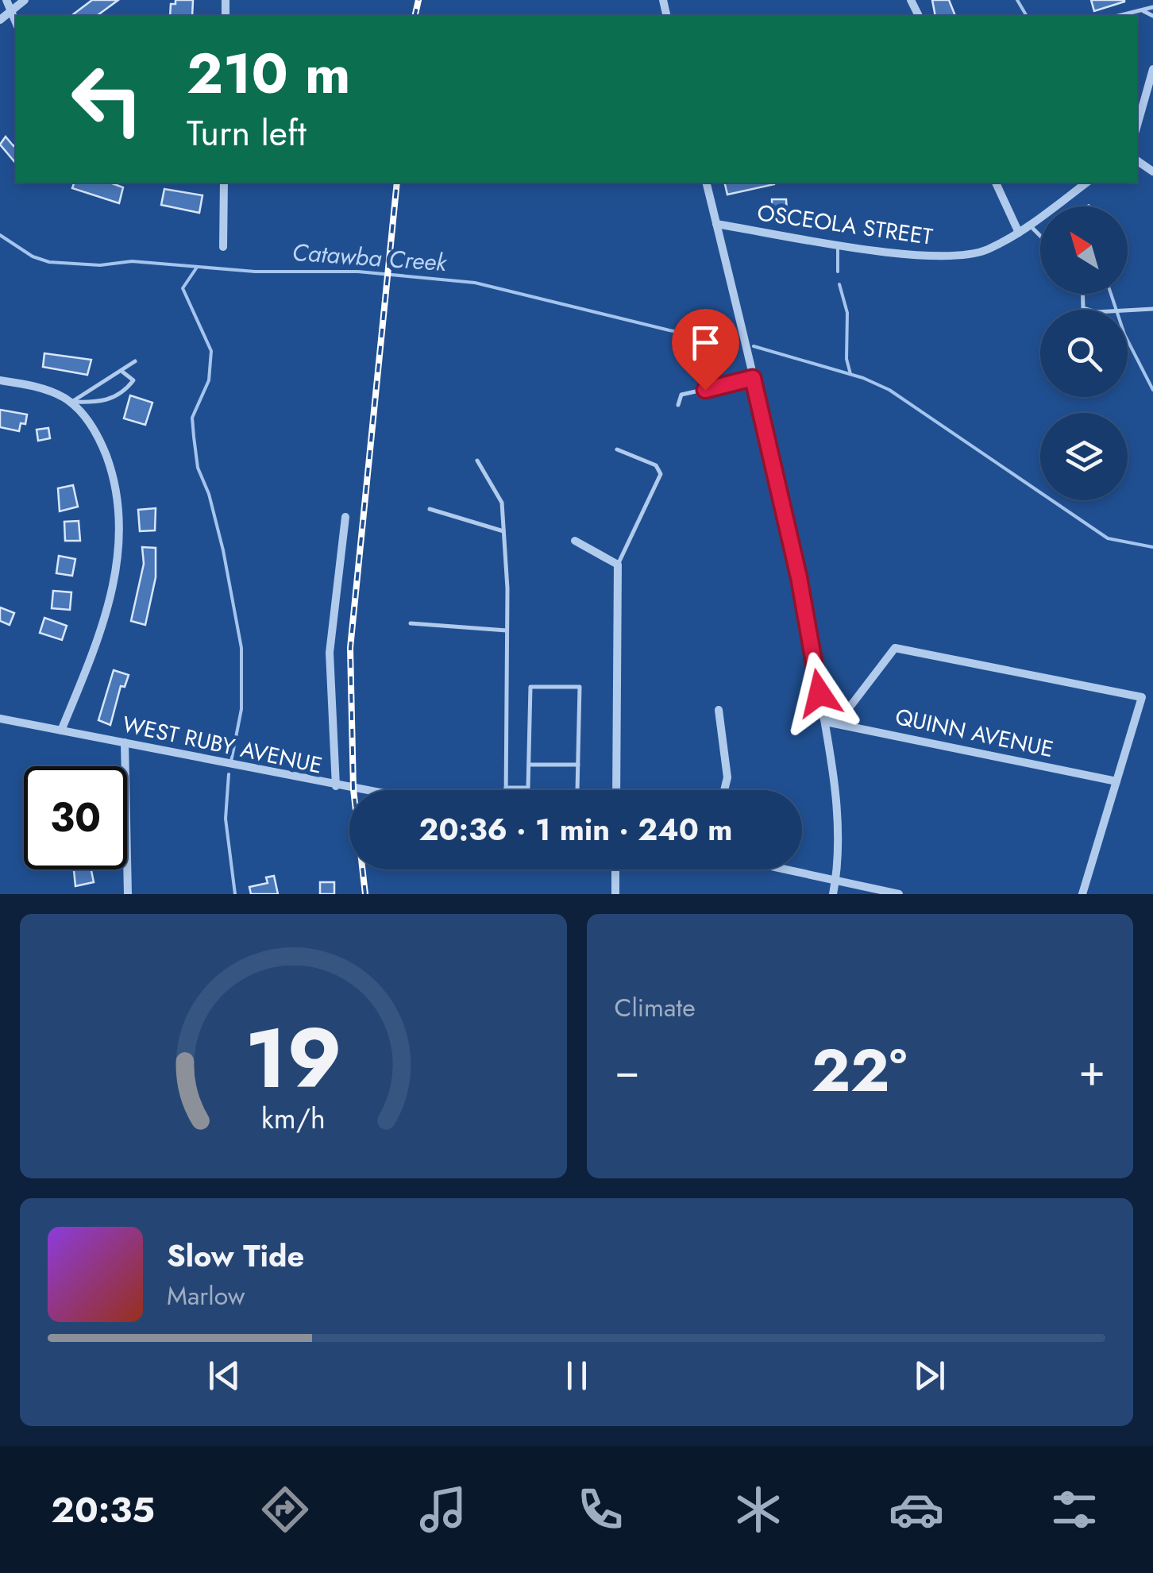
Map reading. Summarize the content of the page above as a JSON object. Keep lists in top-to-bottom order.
{
  "streets": {
    "street": ["OSCEOLA STREET", "QUINN AVENUE", "WEST RUBY AVENUE"]
  },
  "water": ["Catawba Creek"],
  "north": "top left",
  "page": {
    "turn": ["210 m", "Turn left"],
    "limit": "30",
    "trip": "20:36 · 1 min · 240 m",
    "tile": "Climate",
    "heat": ["−", "22°", "+"],
    "song": ["Slow Tide", "Marlow"],
    "tabs": "20:35",
    "gauge": ["19", "km/h"]
  }
}
